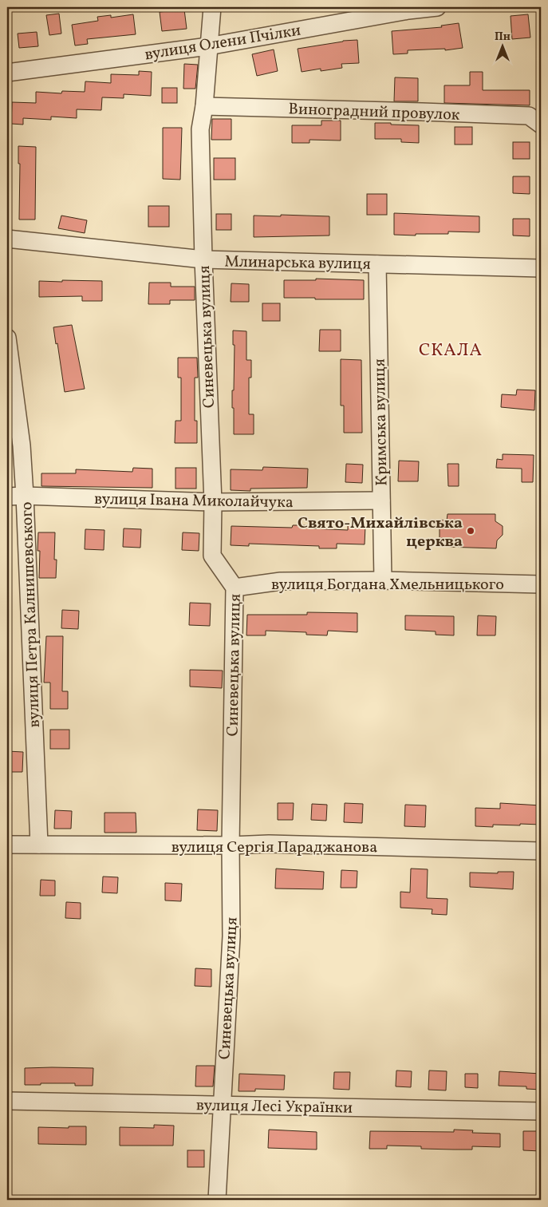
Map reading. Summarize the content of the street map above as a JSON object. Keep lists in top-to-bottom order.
{
  "streets": {
    "street": [
      "вулиця Олени Пчілки",
      "Виноградний провулок",
      "Млинарська вулиця",
      "Синевецька вулиця",
      "Кримська вулиця",
      "вулиця Івана Миколайчука",
      "вулиця Богдана Хмельницького",
      "вулиця Петра Калнишевського",
      "вулиця Сергія Параджанова",
      "вулиця Лесі Українки"
    ]
  },
  "crossings": [
    ["вулиця Олени Пчілки", "Синевецька вулиця"],
    ["Виноградний провулок", "Синевецька вулиця"],
    ["Млинарська вулиця", "Синевецька вулиця"],
    ["Млинарська вулиця", "Кримська вулиця"],
    ["Синевецька вулиця", "вулиця Івана Миколайчука"],
    ["Синевецька вулиця", "вулиця Богдана Хмельницького"],
    ["Синевецька вулиця", "вулиця Сергія Параджанова"],
    ["Синевецька вулиця", "вулиця Лесі Українки"],
    ["Кримська вулиця", "вулиця Івана Миколайчука"],
    ["Кримська вулиця", "вулиця Богдана Хмельницького"],
    ["вулиця Івана Миколайчука", "вулиця Петра Калнишевського"],
    ["вулиця Петра Калнишевського", "вулиця Сергія Параджанова"]
  ],
  "districts": ["СКАЛА"],
  "places": ["Свято-Михайлівська церква"],
  "north": "top"
}
